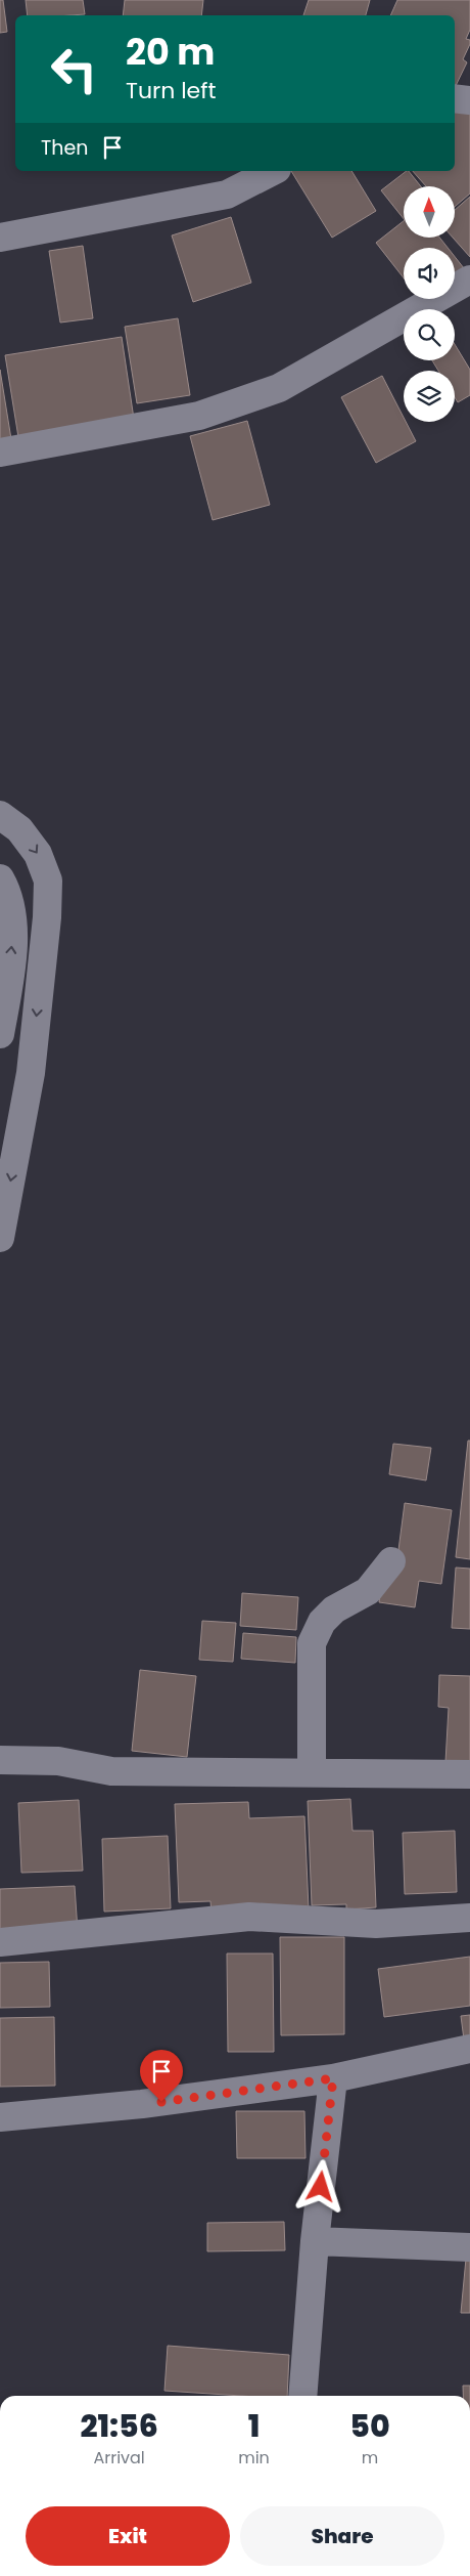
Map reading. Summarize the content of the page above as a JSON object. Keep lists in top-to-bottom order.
{
  "north": "top",
  "page": {
    "turn": ["20 m", "Turn left"],
    "then": "Then",
    "eta": [
      "21:56",
      "Arrival",
      "1",
      "min",
      "50",
      "m"
    ],
    "buttons": ["Exit", "Share"]
  }
}
